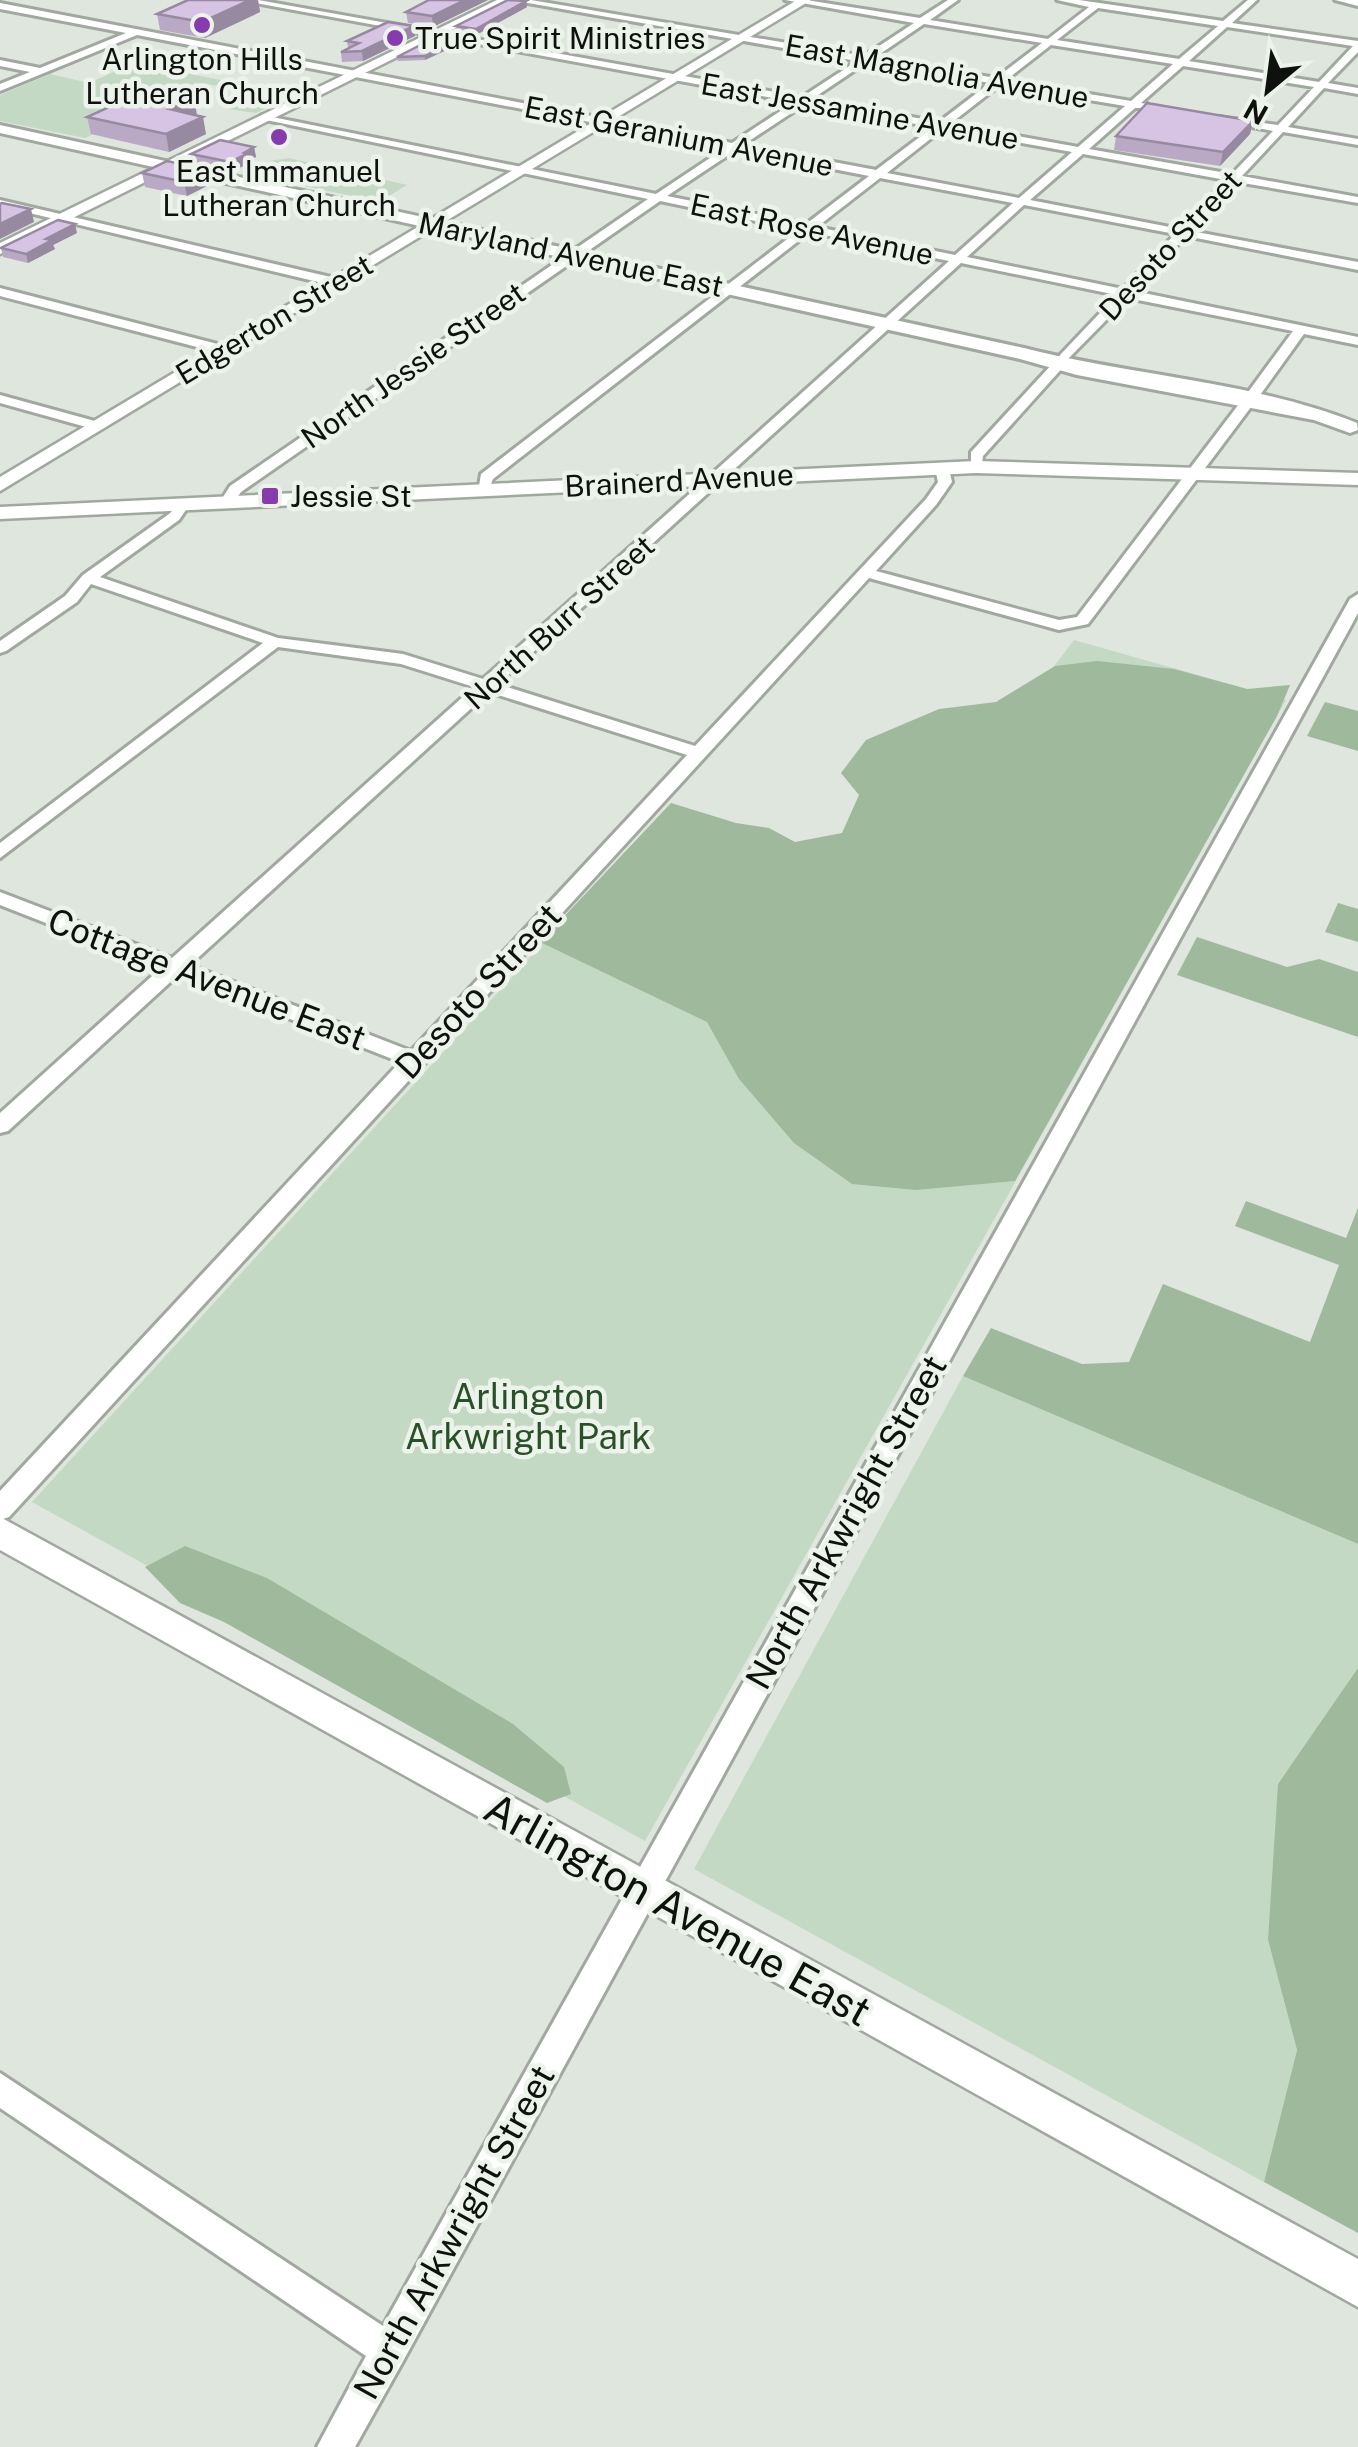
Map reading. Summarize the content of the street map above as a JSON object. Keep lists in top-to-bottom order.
{
  "streets": {
    "main road": ["Maryland Avenue East"],
    "street": [
      "East Magnolia Avenue",
      "East Jessamine Avenue",
      "East Geranium Avenue",
      "East Rose Avenue",
      "Desoto Street",
      "Edgerton Street",
      "North Jessie Street",
      "Brainerd Avenue",
      "North Burr Street",
      "Cottage Avenue East",
      "North Arkwright Street",
      "Arlington Avenue East"
    ]
  },
  "crossings": [
    ["East Magnolia Avenue", "Edgerton Street"],
    ["East Magnolia Avenue", "North Jessie Street"],
    ["East Magnolia Avenue", "North Burr Street"],
    ["East Jessamine Avenue", "Desoto Street"],
    ["East Jessamine Avenue", "Edgerton Street"],
    ["East Jessamine Avenue", "North Jessie Street"],
    ["East Jessamine Avenue", "North Burr Street"],
    ["East Geranium Avenue", "Desoto Street"],
    ["East Geranium Avenue", "Edgerton Street"],
    ["East Geranium Avenue", "North Jessie Street"],
    ["East Geranium Avenue", "North Burr Street"],
    ["East Rose Avenue", "Desoto Street"],
    ["East Rose Avenue", "Edgerton Street"],
    ["East Rose Avenue", "North Jessie Street"],
    ["East Rose Avenue", "North Burr Street"],
    ["Desoto Street", "Maryland Avenue East"],
    ["Desoto Street", "Brainerd Avenue"],
    ["Desoto Street", "Cottage Avenue East"],
    ["Maryland Avenue East", "Edgerton Street"],
    ["Maryland Avenue East", "North Jessie Street"],
    ["Maryland Avenue East", "North Burr Street"],
    ["North Jessie Street", "Brainerd Avenue"],
    ["Brainerd Avenue", "North Burr Street"],
    ["North Burr Street", "Cottage Avenue East"],
    ["North Arkwright Street", "Arlington Avenue East"]
  ],
  "parks": ["Arlington Arkwright Park"],
  "places": {
    "other": ["Arlington Hills Lutheran Church", "True Spirit Ministries", "East Immanuel Lutheran Church"],
    "transit": ["Jessie St"]
  },
  "north": "bottom left"
}
